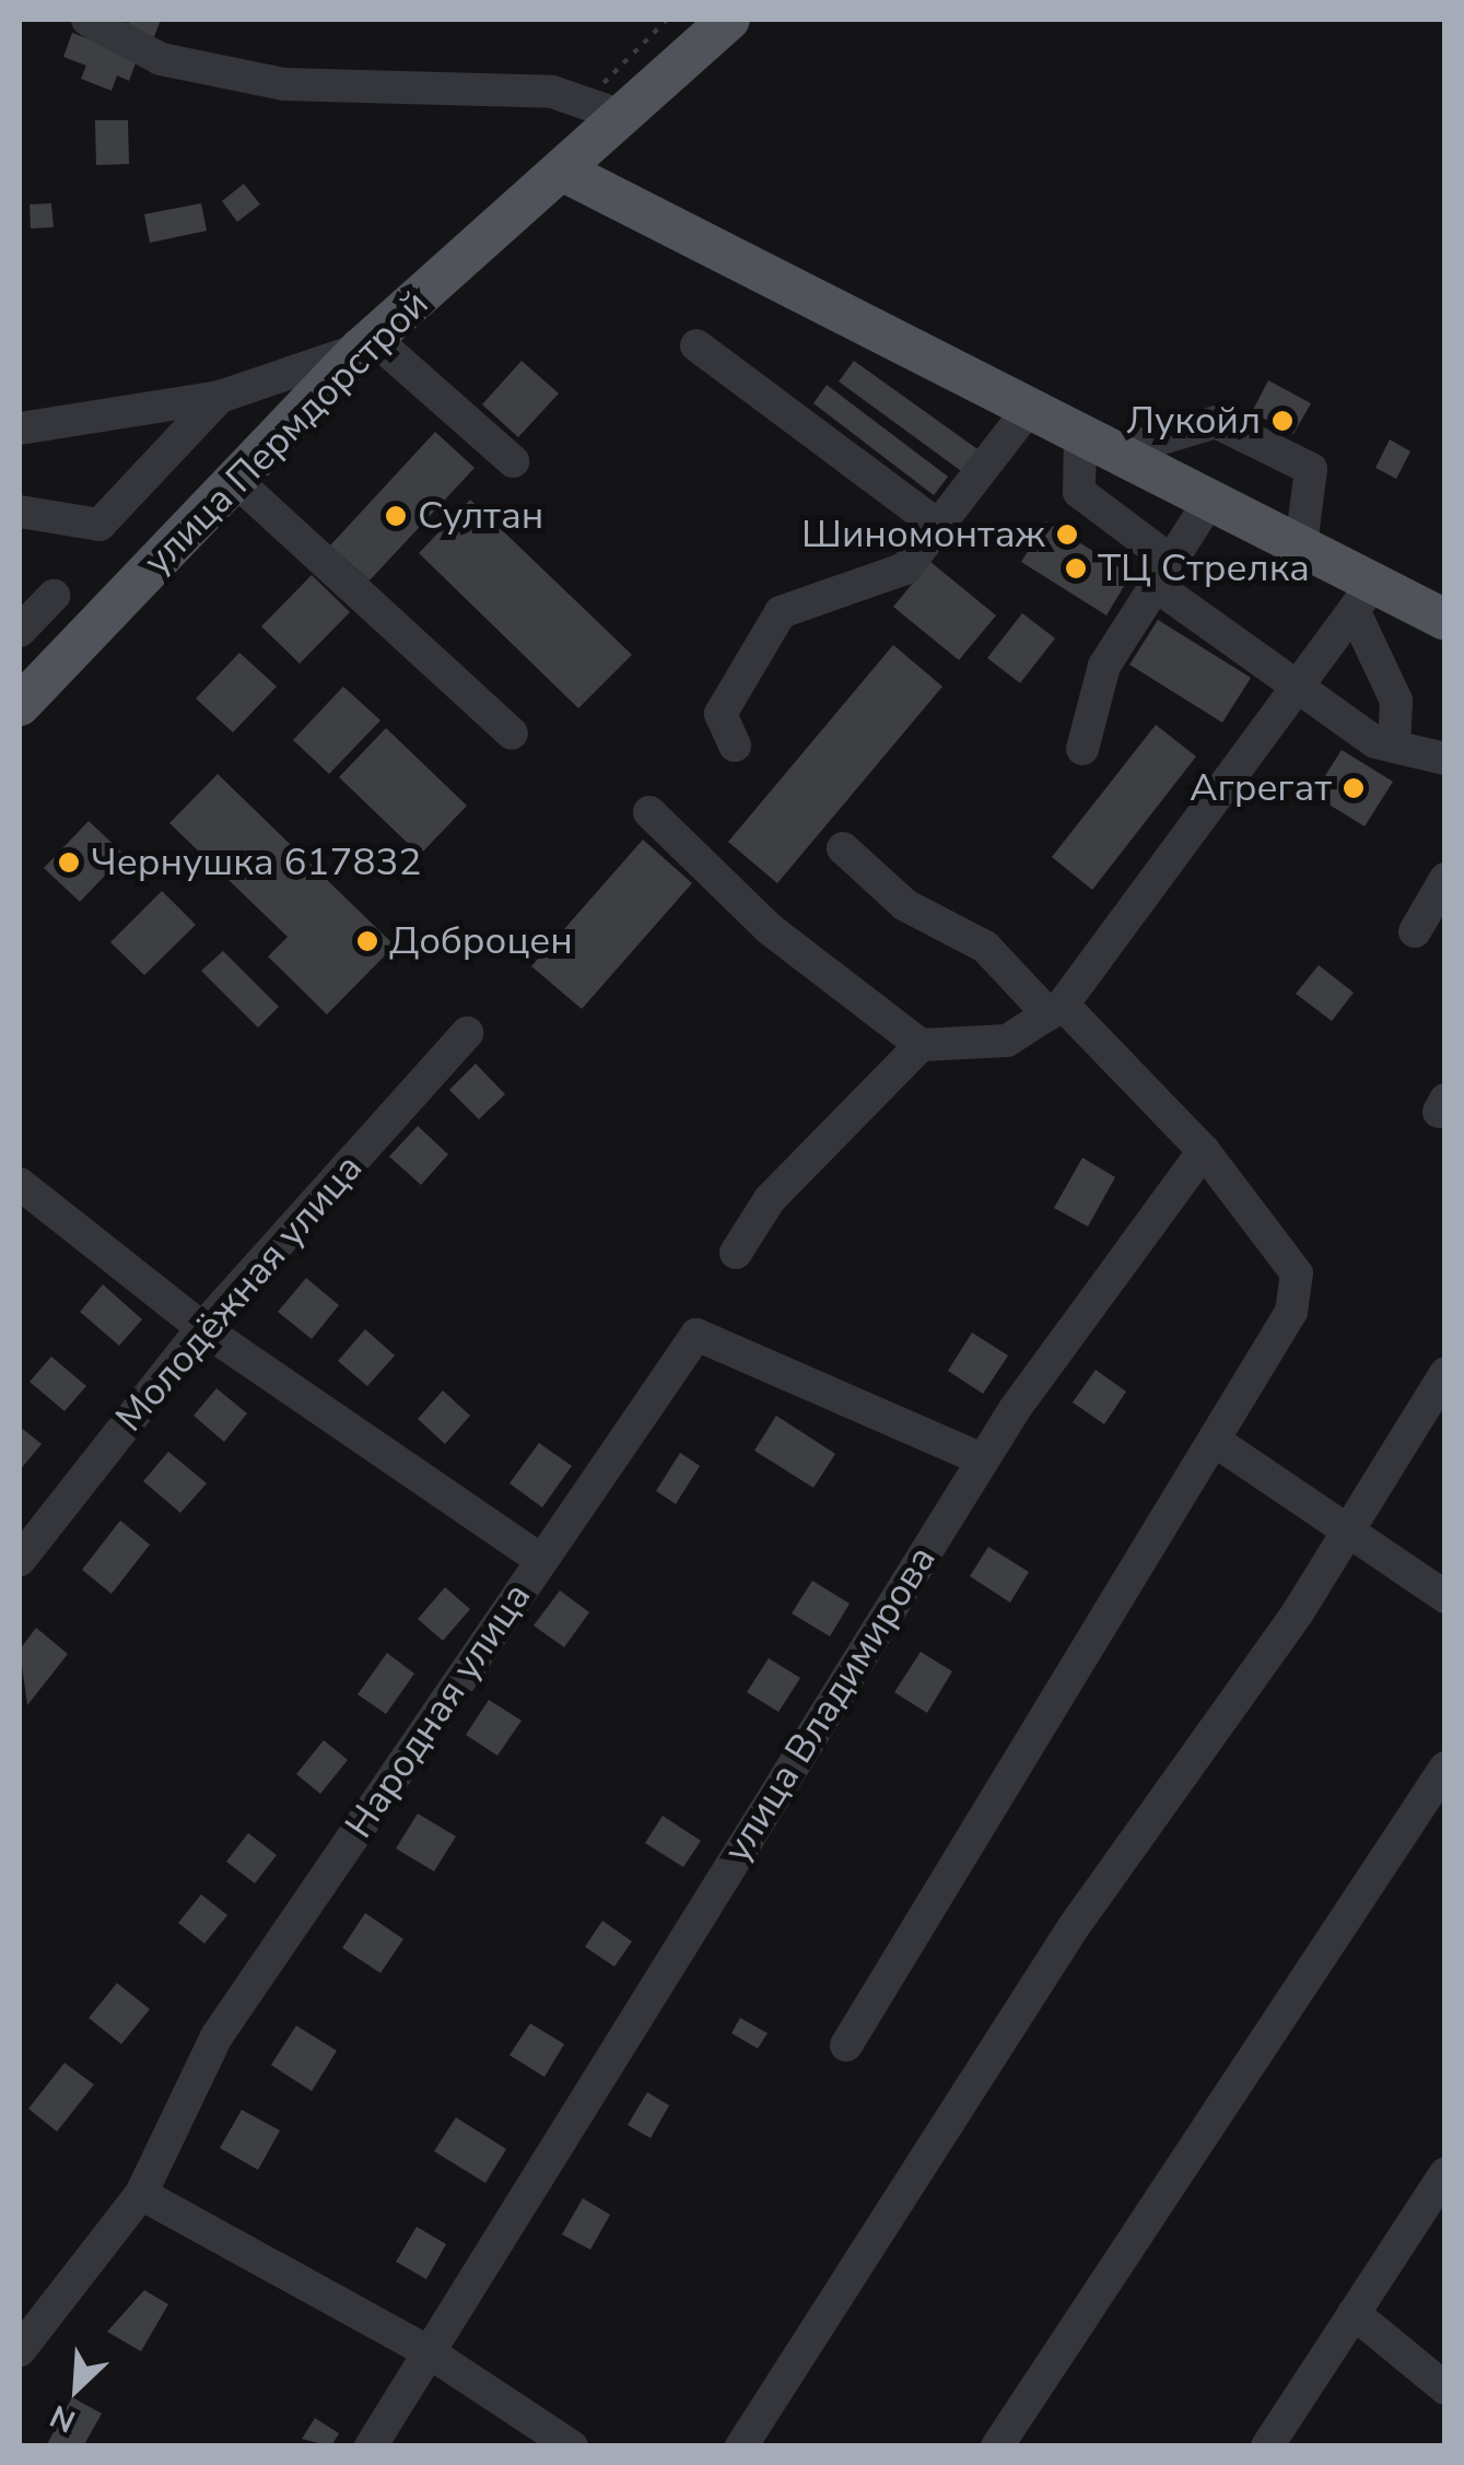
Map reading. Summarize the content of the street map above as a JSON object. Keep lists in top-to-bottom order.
{
  "streets": {
    "main road": ["улица Пермдорстрой"],
    "street": ["Молодёжная улица", "улица Владимирова", "Народная улица"]
  },
  "crossings": [
    ["улица Владимирова", "Народная улица"]
  ],
  "places": [
    "Лукойл",
    "Султан",
    "Шиномонтаж",
    "ТЦ Стрелка",
    "Агрегат",
    "Чернушка 617832",
    "Доброцен"
  ],
  "north": "bottom left"
}
